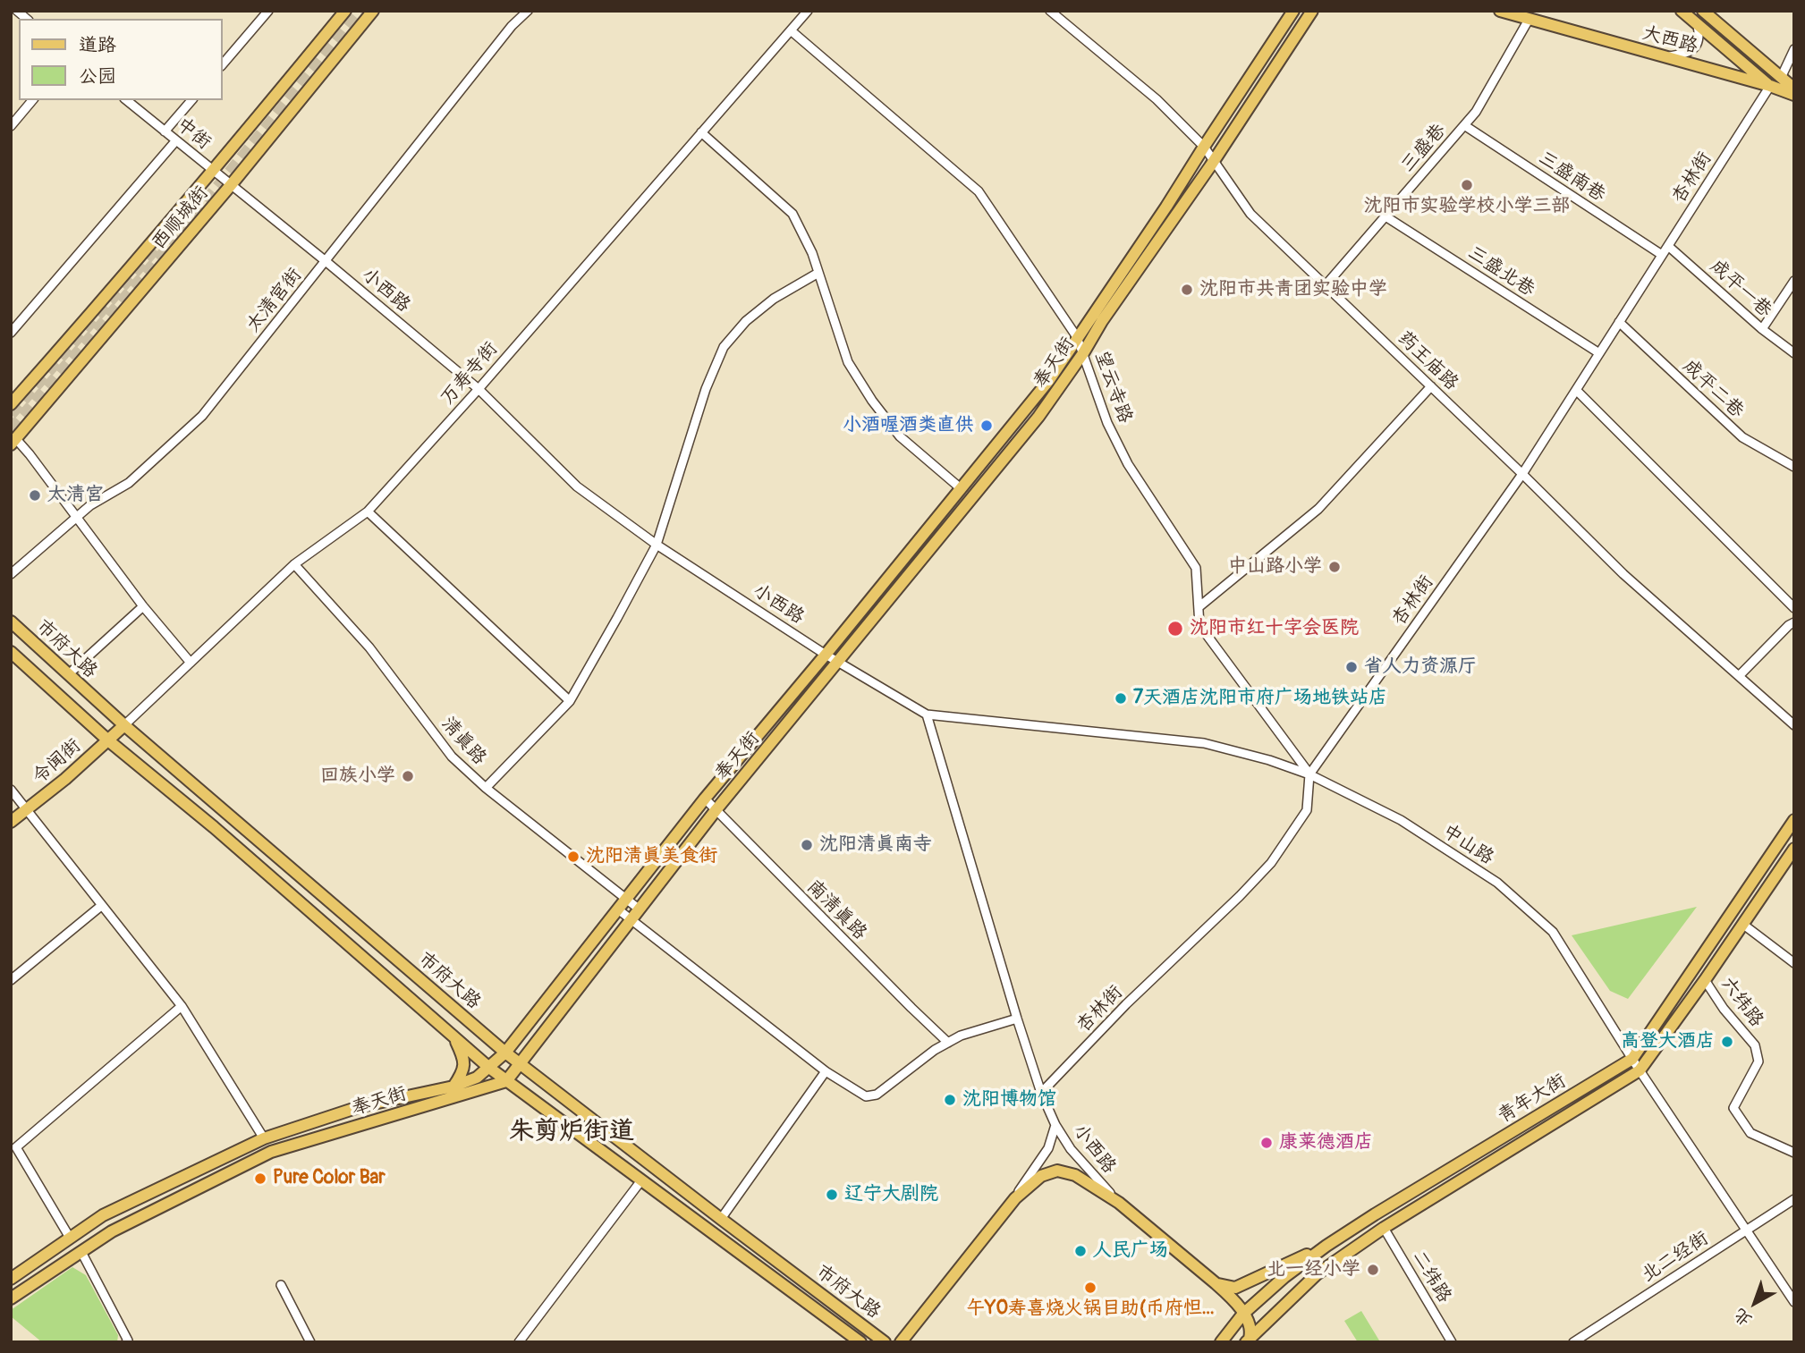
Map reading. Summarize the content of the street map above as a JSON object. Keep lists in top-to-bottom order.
{
  "streets": {
    "main road": [
      "大西路",
      "西顺城街",
      "奉天街",
      "市府大路",
      "令闻街",
      "青年大街"
    ],
    "street": [
      "中街",
      "三盛巷",
      "三盛南巷",
      "杏林街",
      "三盛北巷",
      "成平一巷",
      "小西路",
      "太清宫街",
      "药王庙路",
      "万寿寺街",
      "望云寺路",
      "成平二巷",
      "清真路",
      "中山路",
      "南清真路",
      "六纬路",
      "北二经街",
      "二纬路"
    ]
  },
  "crossings": [
    ["大西路", "三盛巷"],
    ["大西路", "杏林街"],
    ["中街", "西顺城街"],
    ["中街", "小西路"],
    ["三盛巷", "三盛南巷"],
    ["三盛巷", "三盛北巷"],
    ["三盛巷", "药王庙路"],
    ["三盛南巷", "杏林街"],
    ["杏林街", "三盛北巷"],
    ["杏林街", "成平一巷"],
    ["杏林街", "小西路"],
    ["杏林街", "药王庙路"],
    ["杏林街", "望云寺路"],
    ["杏林街", "成平二巷"],
    ["杏林街", "中山路"],
    ["西顺城街", "小西路"],
    ["小西路", "太清宫街"],
    ["小西路", "奉天街"],
    ["小西路", "万寿寺街"],
    ["小西路", "中山路"],
    ["药王庙路", "奉天街"],
    ["奉天街", "望云寺路"],
    ["奉天街", "市府大路"],
    ["奉天街", "清真路"],
    ["奉天街", "南清真路"],
    ["万寿寺街", "望云寺路"],
    ["万寿寺街", "市府大路"],
    ["万寿寺街", "清真路"],
    ["万寿寺街", "令闻街"],
    ["望云寺路", "中山路"],
    ["市府大路", "令闻街"],
    ["中山路", "青年大街"],
    ["中山路", "北二经街"],
    ["六纬路", "青年大街"],
    ["青年大街", "二纬路"]
  ],
  "districts": ["朱剪炉街道"],
  "places": [
    "沈阳市实验学校小学三部",
    "沈阳市共青团实验中学",
    "小酒喔酒类直供",
    "太清宫",
    "中山路小学",
    "沈阳市红十字会医院",
    "省人力资源厅",
    "7天酒店沈阳市府广场地铁站店",
    "回族小学",
    "沈阳清真南寺",
    "沈阳清真美食街",
    "高登大酒店",
    "沈阳博物馆",
    "康莱德酒店",
    "Pure Color Bar",
    "辽宁大剧院",
    "人民广场",
    "北一经小学",
    "午YO寿喜烧火锅目助(币府怛..."
  ],
  "legend": ["道路", "公园"],
  "north": "bottom left"
}
